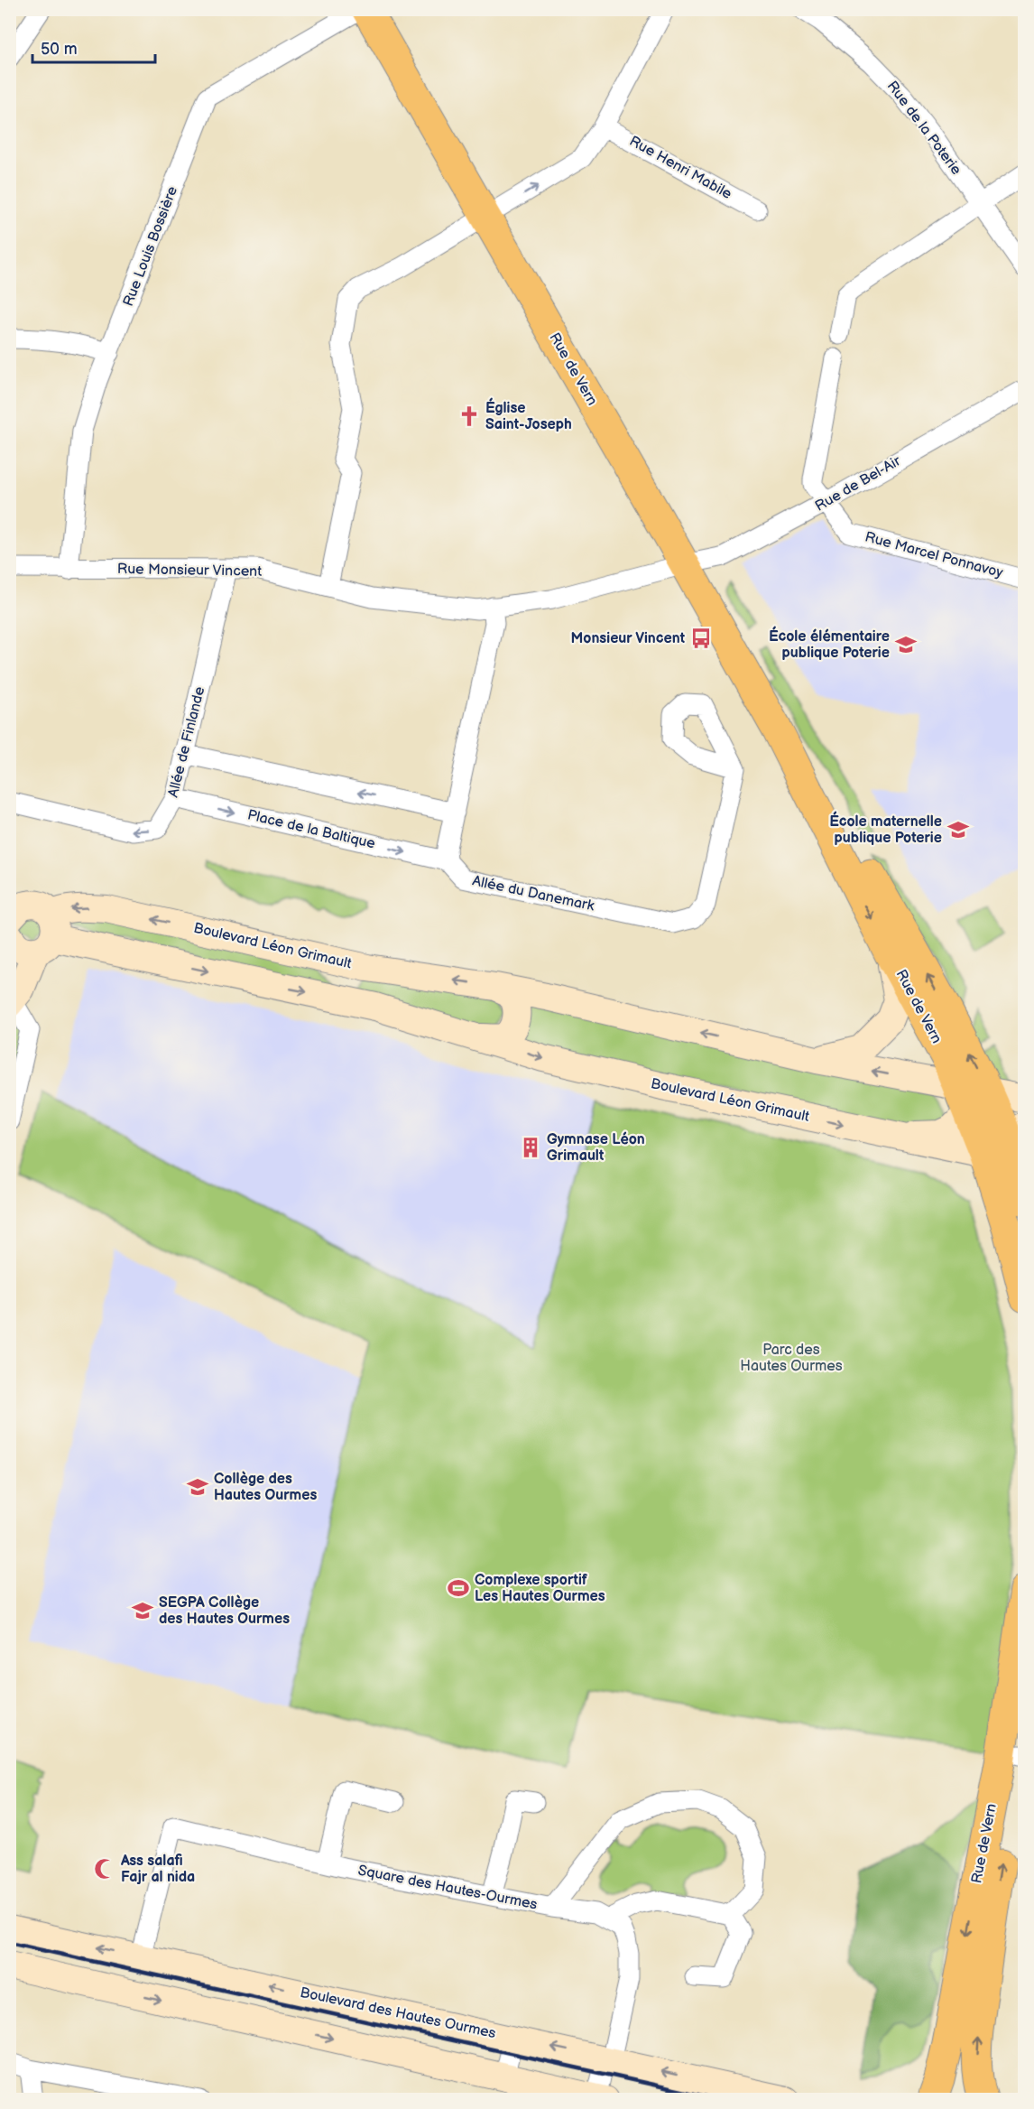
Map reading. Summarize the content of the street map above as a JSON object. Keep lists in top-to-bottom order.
{
  "streets": {
    "main road": ["Rue de Vern", "Boulevard Léon Grimault", "Boulevard des Hautes Ourmes"],
    "street": [
      "Rue de la Poterie",
      "Rue Henri Mabile",
      "Rue Louis Bossière",
      "Rue de Bel-Air",
      "Rue Marcel Ponnavoy",
      "Rue Monsieur Vincent",
      "Allée de Finlande",
      "Place de la Baltique",
      "Allée du Danemark",
      "Square des Hautes-Ourmes"
    ]
  },
  "crossings": [
    ["Rue Louis Bossière", "Rue Monsieur Vincent"],
    ["Rue de Vern", "Rue de Bel-Air"],
    ["Rue de Vern", "Rue Monsieur Vincent"],
    ["Rue de Vern", "Boulevard Léon Grimault"],
    ["Rue de Bel-Air", "Rue Marcel Ponnavoy"],
    ["Rue de Bel-Air", "Rue Monsieur Vincent"],
    ["Rue Monsieur Vincent", "Allée de Finlande"],
    ["Allée de Finlande", "Place de la Baltique"],
    ["Place de la Baltique", "Allée du Danemark"],
    ["Square des Hautes-Ourmes", "Boulevard des Hautes Ourmes"]
  ],
  "one_way": ["Allée de Finlande"],
  "parks": ["Parc des Hautes Ourmes"],
  "places": {
    "church": ["Église Saint-Joseph"],
    "bus stop": ["Monsieur Vincent"],
    "school or university": [
      "École élémentaire publique Poterie",
      "École maternelle publique Poterie",
      "Collège des Hautes Ourmes",
      "SEGPA Collège des Hautes Ourmes"
    ],
    "building": ["Gymnase Léon Grimault"],
    "sports": ["Complexe sportif Les Hautes Ourmes"],
    "mosque": ["Ass salafi Fajr al nida"]
  },
  "scale_bar": "50 m"
}
